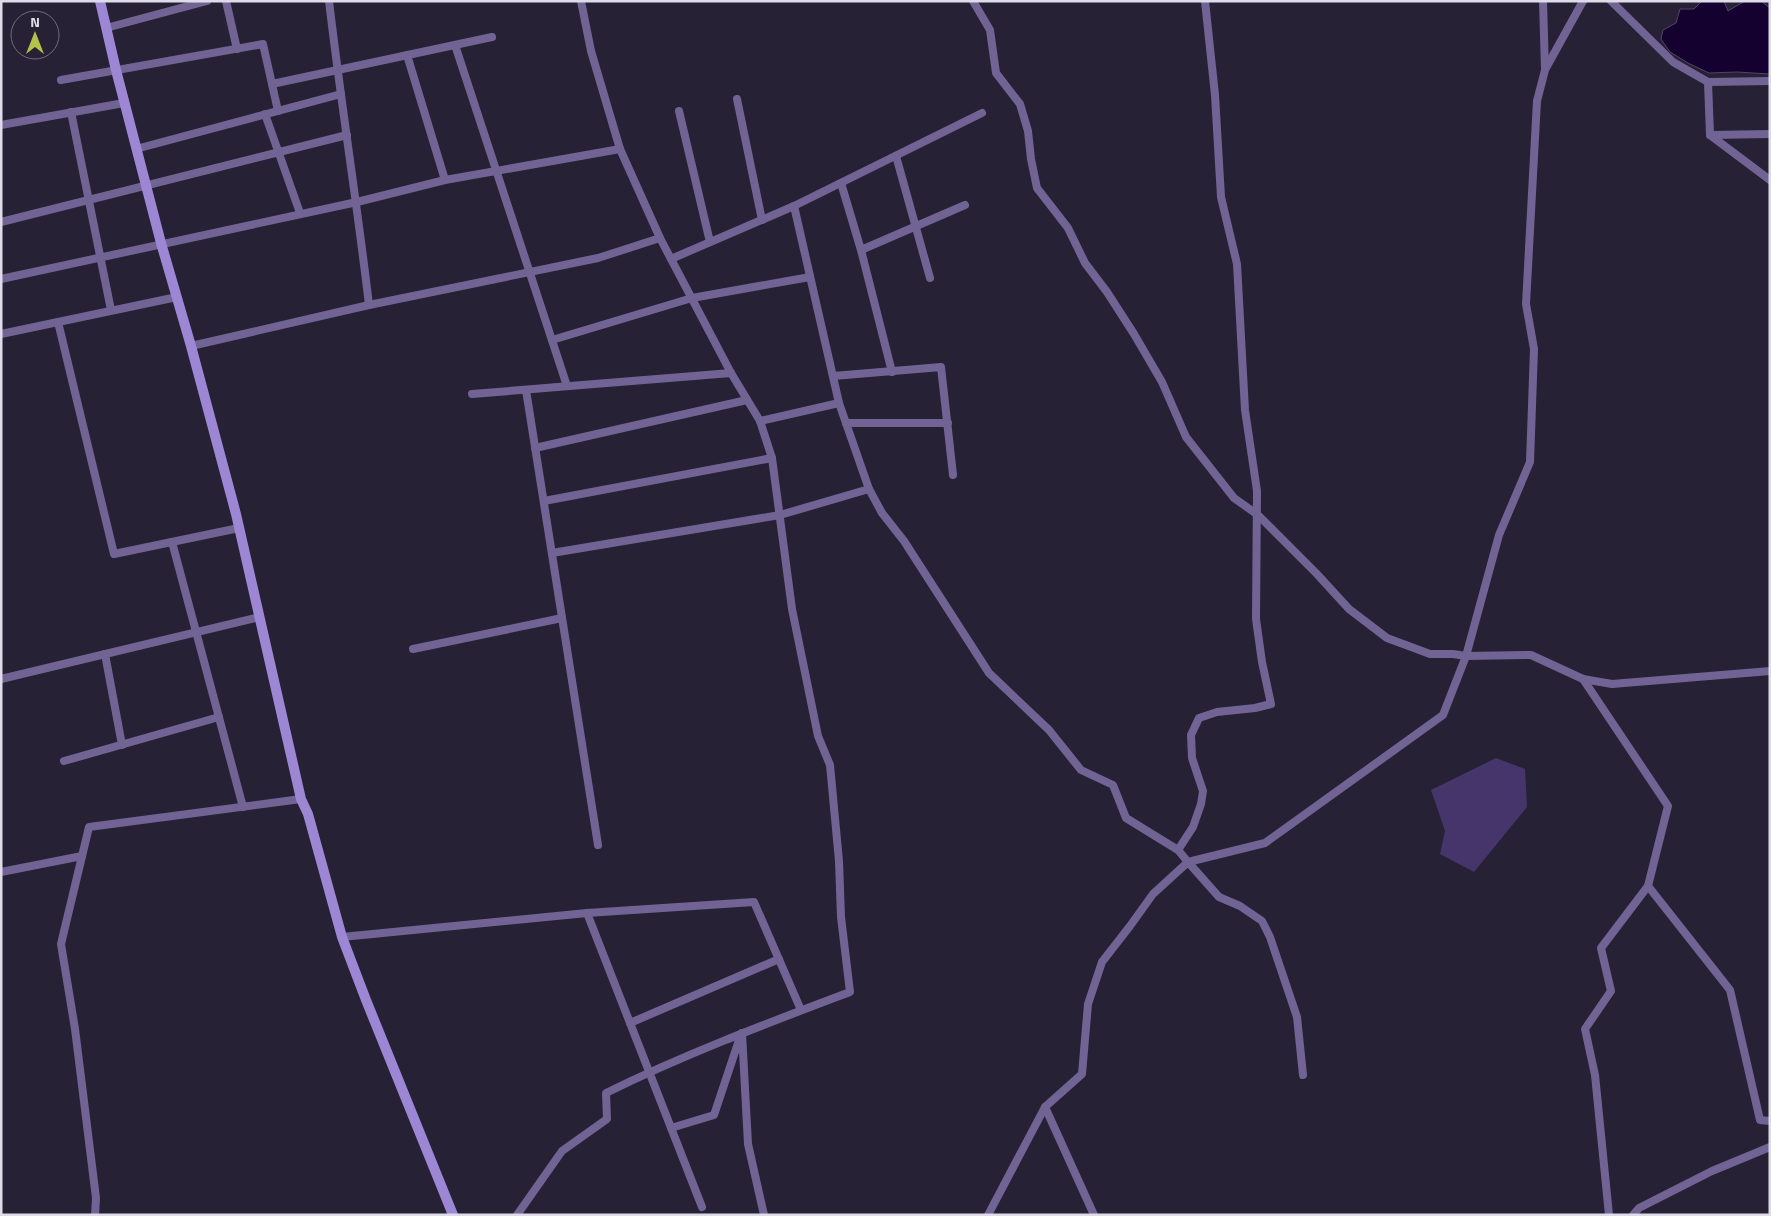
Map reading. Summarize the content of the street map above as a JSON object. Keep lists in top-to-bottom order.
{
  "north": "top"
}
